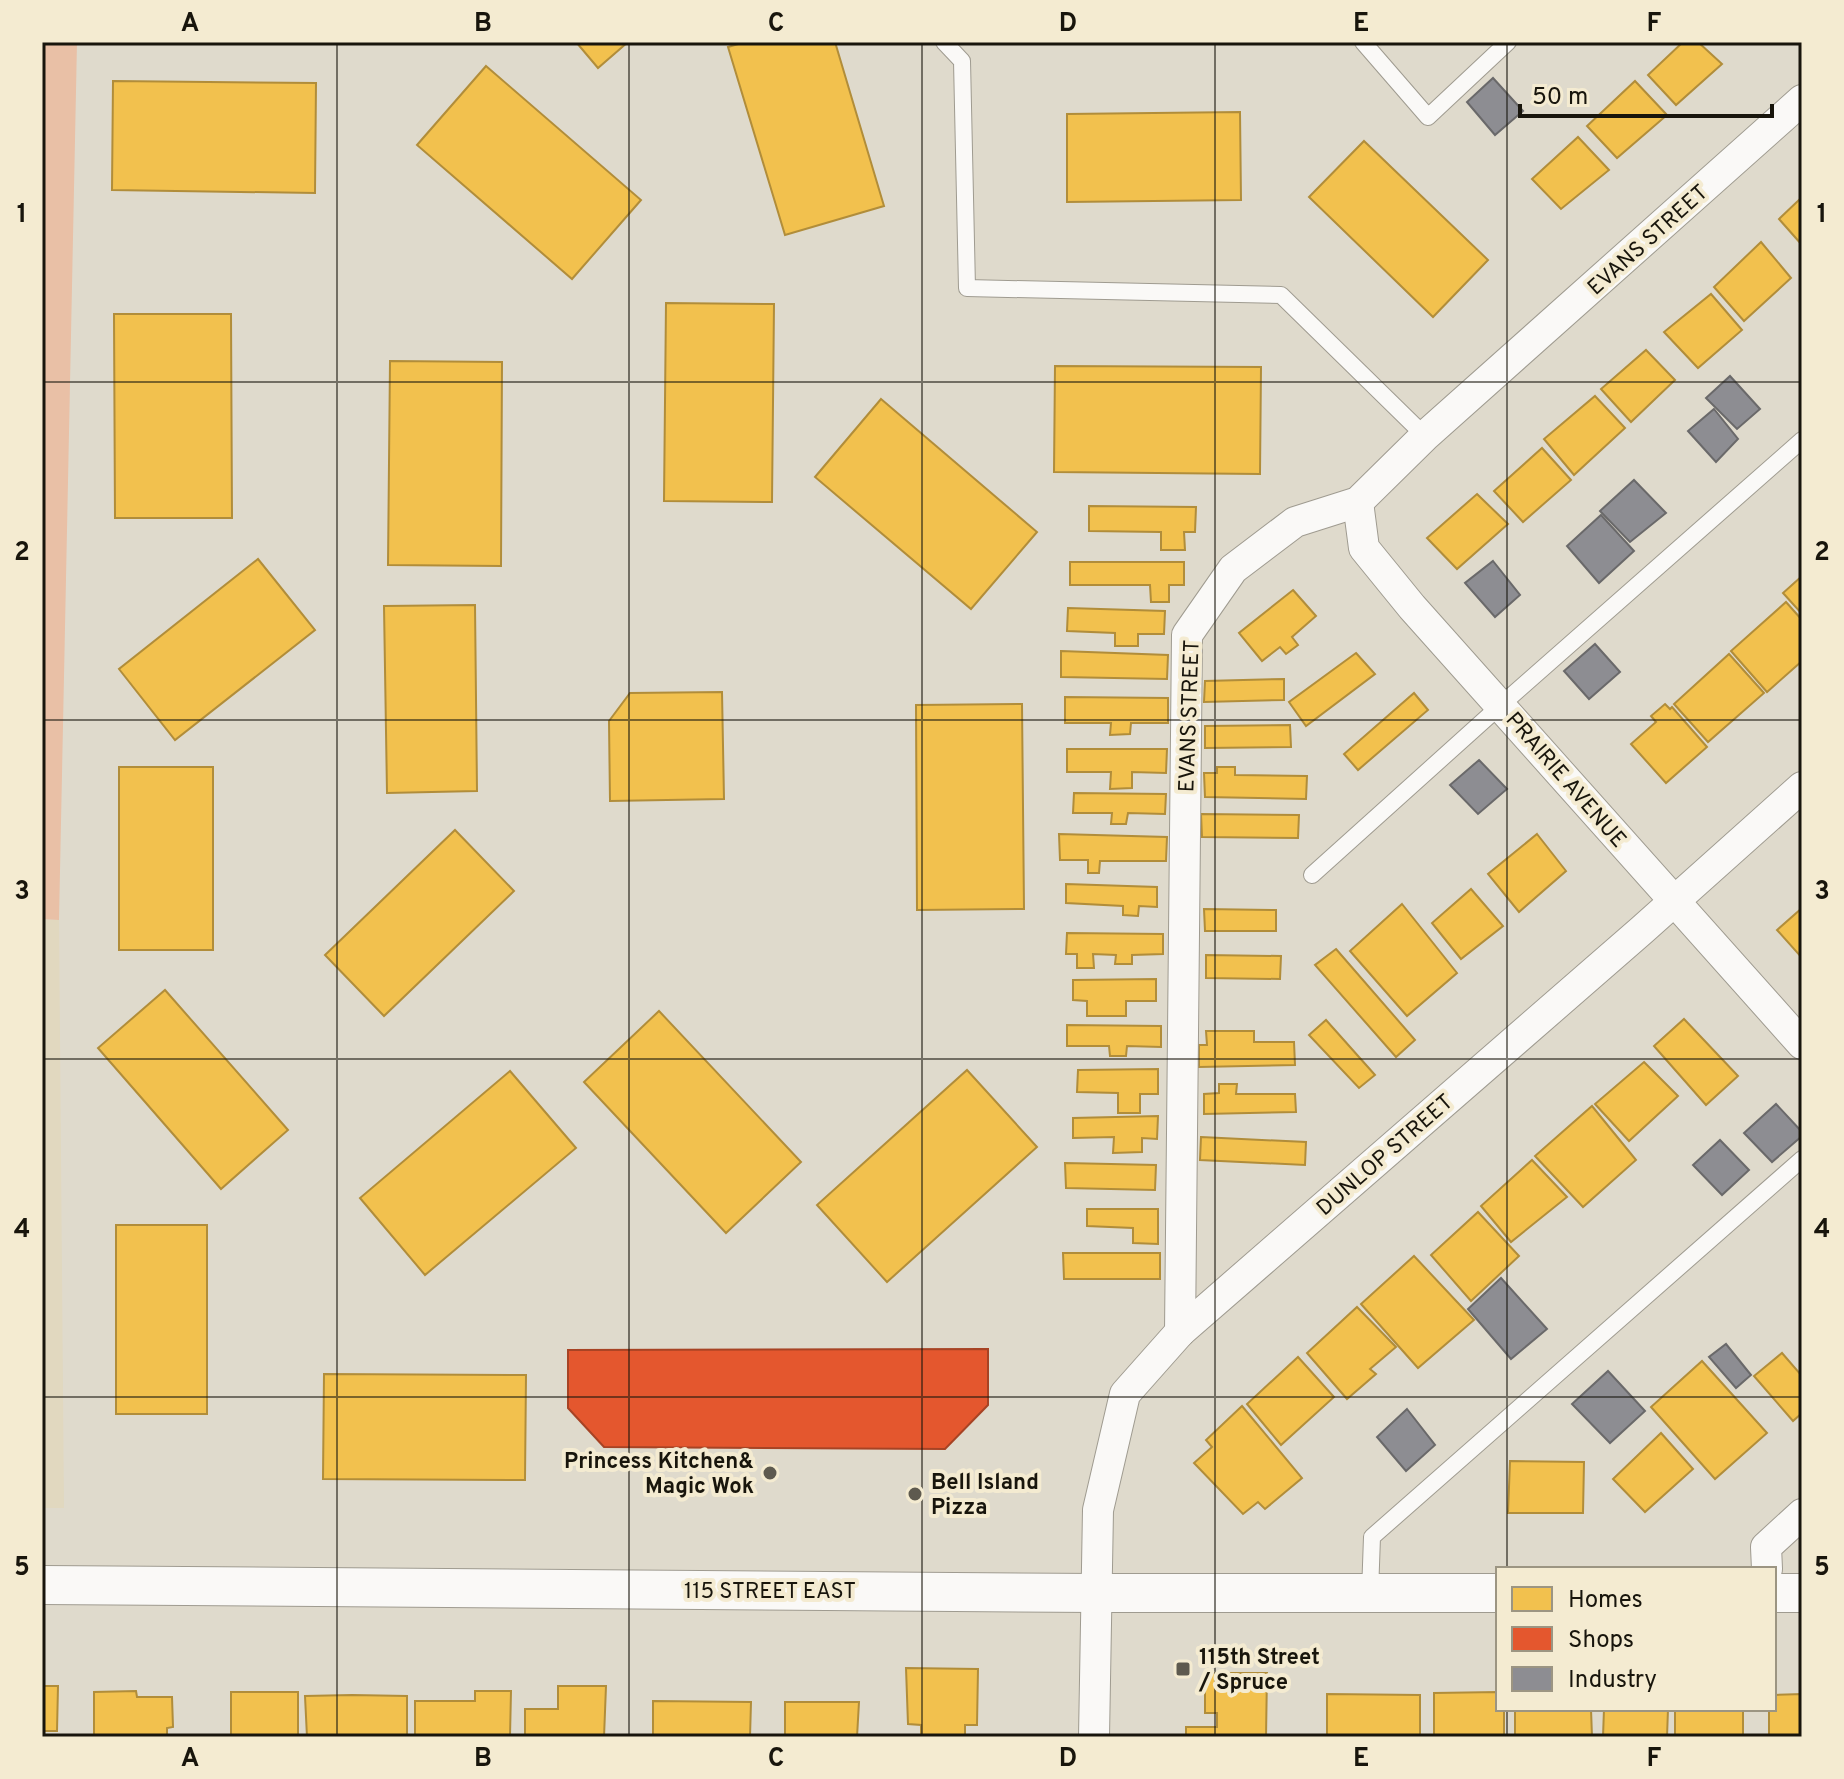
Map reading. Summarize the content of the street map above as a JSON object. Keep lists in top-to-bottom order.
{
  "streets": {
    "street": [
      "EVANS STREET",
      "PRAIRIE AVENUE",
      "DUNLOP STREET",
      "115 STREET EAST"
    ]
  },
  "crossings": [
    ["EVANS STREET", "PRAIRIE AVENUE"],
    ["EVANS STREET", "DUNLOP STREET"],
    ["PRAIRIE AVENUE", "DUNLOP STREET"],
    ["DUNLOP STREET", "115 STREET EAST"]
  ],
  "places": {
    "other": ["Princess Kitchen& Magic Wok", "Bell Island Pizza"],
    "transit": ["115th Street / Spruce"]
  },
  "legend": ["Homes", "Shops", "Industry"],
  "scale_bar": "50 m",
  "grid": {
    "columns": [
      "A",
      "B",
      "C",
      "D",
      "E",
      "F"
    ],
    "rows": [
      "1",
      "2",
      "3",
      "4",
      "5"
    ]
  }
}
